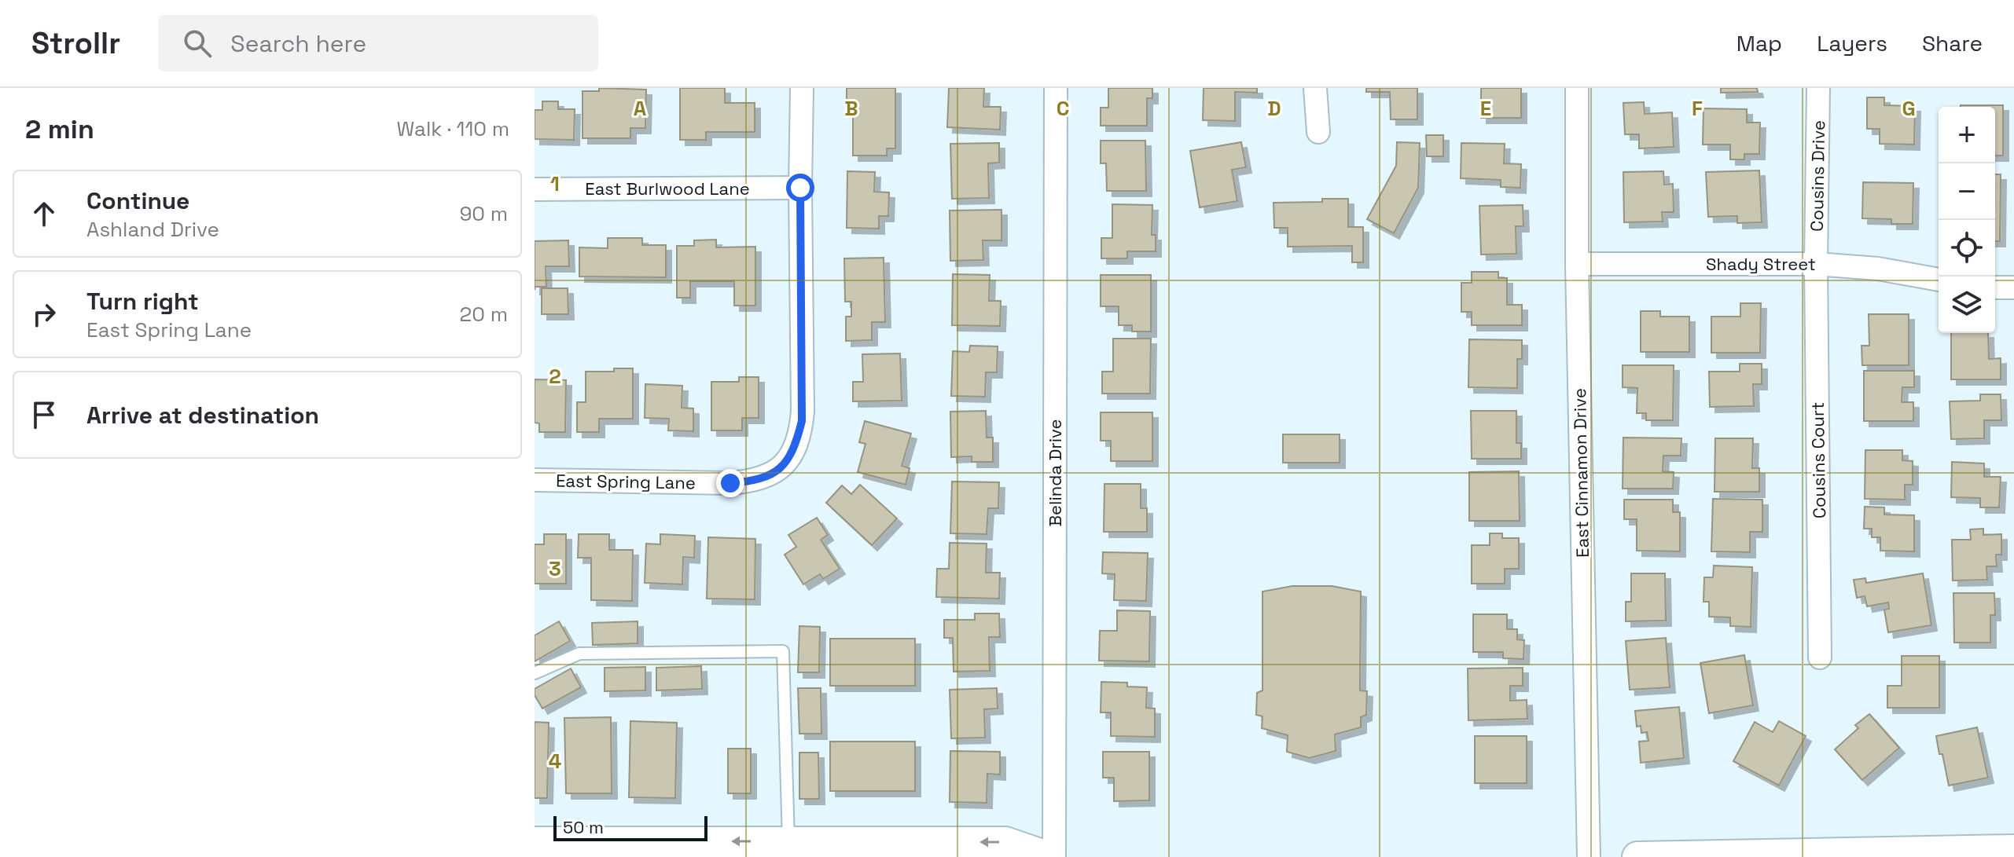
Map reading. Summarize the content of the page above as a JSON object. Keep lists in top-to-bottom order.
{
  "streets": {
    "street": [
      "Cousins Drive",
      "East Burlwood Lane",
      "Shady Street",
      "Cousins Court",
      "Belinda Drive",
      "East Cinnamon Drive",
      "East Spring Lane"
    ]
  },
  "crossings": [
    ["Cousins Drive", "Shady Street"],
    ["Cousins Drive", "Cousins Court"],
    ["East Burlwood Lane", "East Spring Lane"],
    ["Shady Street", "Cousins Court"],
    ["Shady Street", "East Cinnamon Drive"]
  ],
  "scale_bar": "50 m",
  "page": {
    "header": "Strollr",
    "search": "Search here",
    "nav": ["Map", "Layers", "Share"],
    "heading": ["2 min", "Walk · 110 m"],
    "map_buttons": ["+", "−"],
    "list": [
      ["Continue", "Ashland Drive", "90 m"],
      ["Turn right", "East Spring Lane", "20 m"],
      "Arrive at destination"
    ],
    "scale": "50 m"
  },
  "grid": {
    "columns": [
      "A",
      "B",
      "C",
      "D",
      "E",
      "F",
      "G"
    ],
    "rows": [
      "1",
      "2",
      "3",
      "4"
    ]
  }
}
